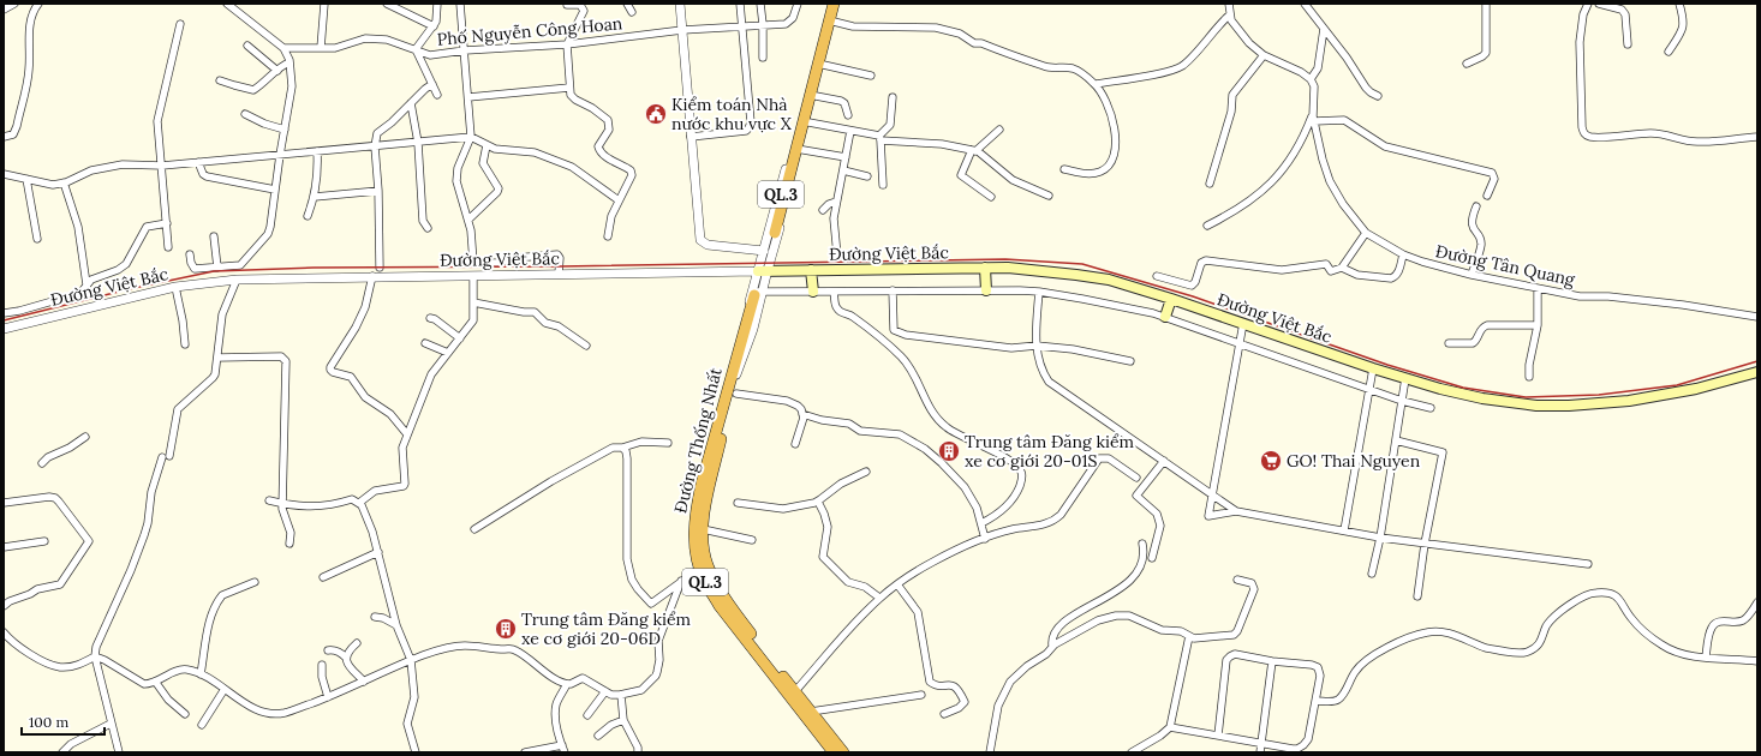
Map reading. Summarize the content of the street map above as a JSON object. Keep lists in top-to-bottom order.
{
  "streets": {
    "highway": ["QL.3", "Đường Thống Nhất"],
    "main road": ["Đường Việt Bắc"],
    "street": ["Phố Nguyễn Công Hoan", "Đường Tân Quang"]
  },
  "places": {
    "public building": ["Kiểm toán Nhà nước khu vực X"],
    "building": ["Trung tâm Đăng kiểm xe cơ giới 20-01S", "Trung tâm Đăng kiểm xe cơ giới 20-06D"],
    "supermarket": ["GO! Thai Nguyen"]
  },
  "scale_bar": "100 m"
}
